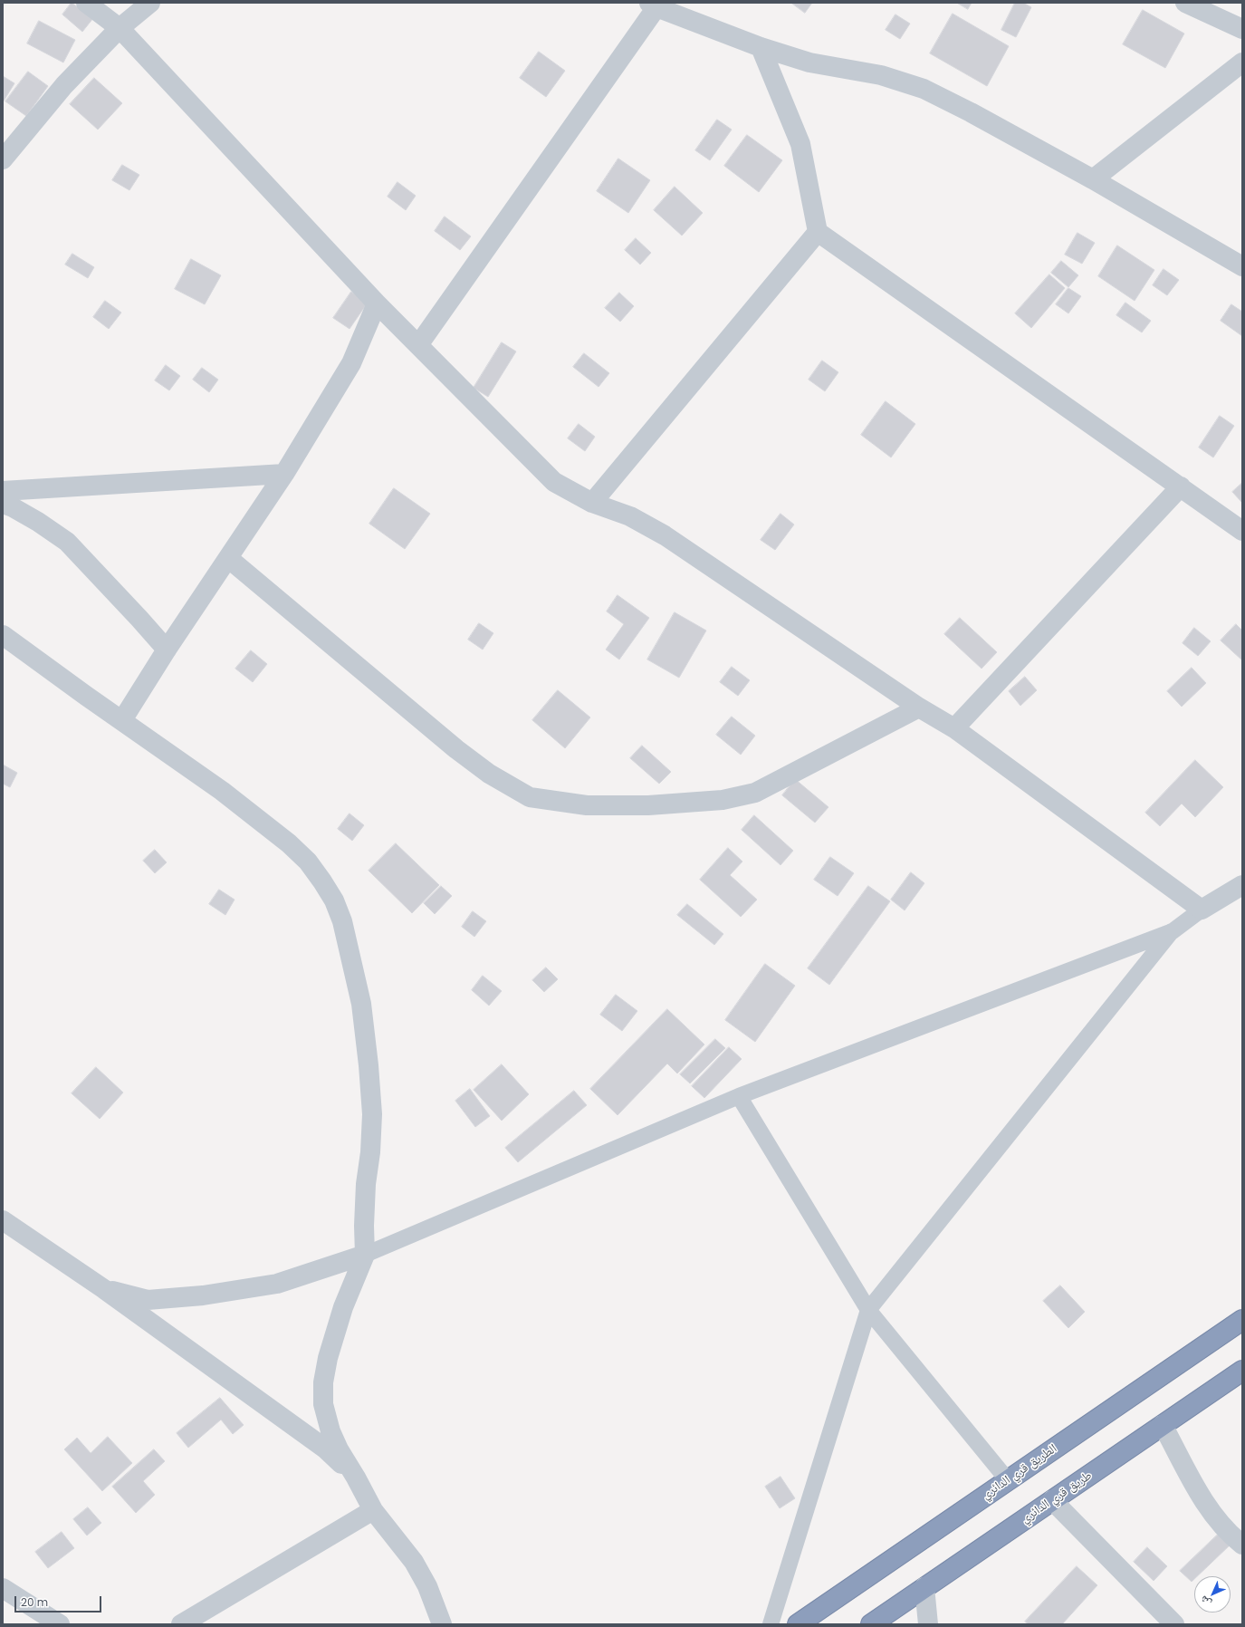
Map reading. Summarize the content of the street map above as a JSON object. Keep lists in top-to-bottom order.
{
  "streets": {
    "highway": ["الطريق قري الدائري", "طريق قري الدائري"]
  },
  "scale_bar": "20 m",
  "north": "bottom left"
}
